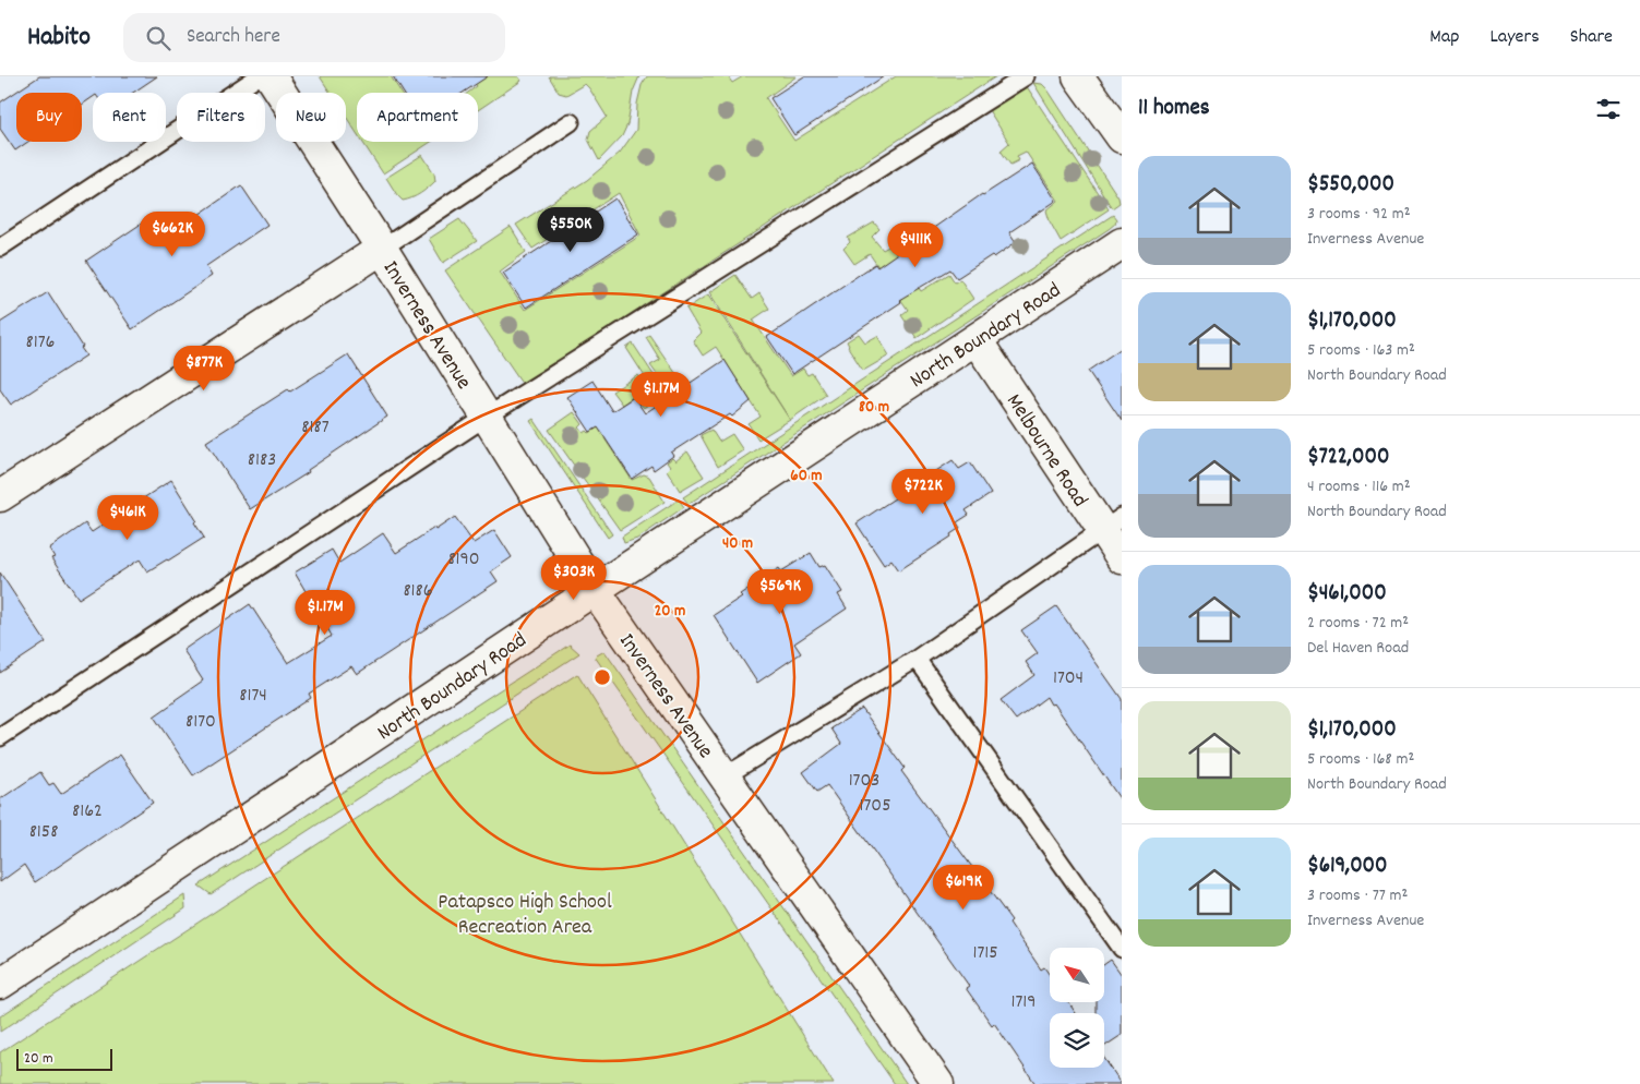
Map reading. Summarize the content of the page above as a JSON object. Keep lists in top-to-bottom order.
{
  "streets": {
    "street": ["Inverness Avenue", "North Boundary Road", "Melbourne Road"]
  },
  "crossings": [
    ["Inverness Avenue", "North Boundary Road"],
    ["North Boundary Road", "Melbourne Road"]
  ],
  "parks": ["Patapsco High School Recreation Area"],
  "house_numbers": [
    "8176",
    "8187",
    "8183",
    "8190",
    "8186",
    "1704",
    "8174",
    "8170",
    "1703",
    "1705",
    "8162",
    "8158",
    "1715",
    "1719"
  ],
  "scale_bar": "20 m",
  "north": "top left",
  "page": {
    "header": "Habito",
    "search": "Search here",
    "nav": ["Map", "Layers", "Share"],
    "heading": "11 homes",
    "chip": [
      "Buy",
      "Rent",
      "Filters",
      "New",
      "Apartment"
    ],
    "list": [
      {
        "name": "$550,000",
        "note": "3 rooms · 92 m² · Inverness Avenue"
      },
      {
        "name": "$1,170,000",
        "note": "5 rooms · 163 m² · North Boundary Road"
      },
      {
        "name": "$722,000",
        "note": "4 rooms · 116 m² · North Boundary Road"
      },
      {
        "name": "$461,000",
        "note": "2 rooms · 72 m² · Del Haven Road"
      },
      {
        "name": "$1,170,000",
        "note": "5 rooms · 168 m² · North Boundary Road"
      },
      {
        "name": "$619,000",
        "note": "3 rooms · 77 m² · Inverness Avenue"
      }
    ],
    "price": [
      "$550K",
      "$662K",
      "$411K",
      "$877K",
      "$1.17M",
      "$722K",
      "$461K",
      "$303K",
      "$569K",
      "$1.17M",
      "$619K"
    ],
    "scale": "20 m"
  },
  "rings": [
    "80 m",
    "60 m",
    "40 m",
    "20 m"
  ]
}
